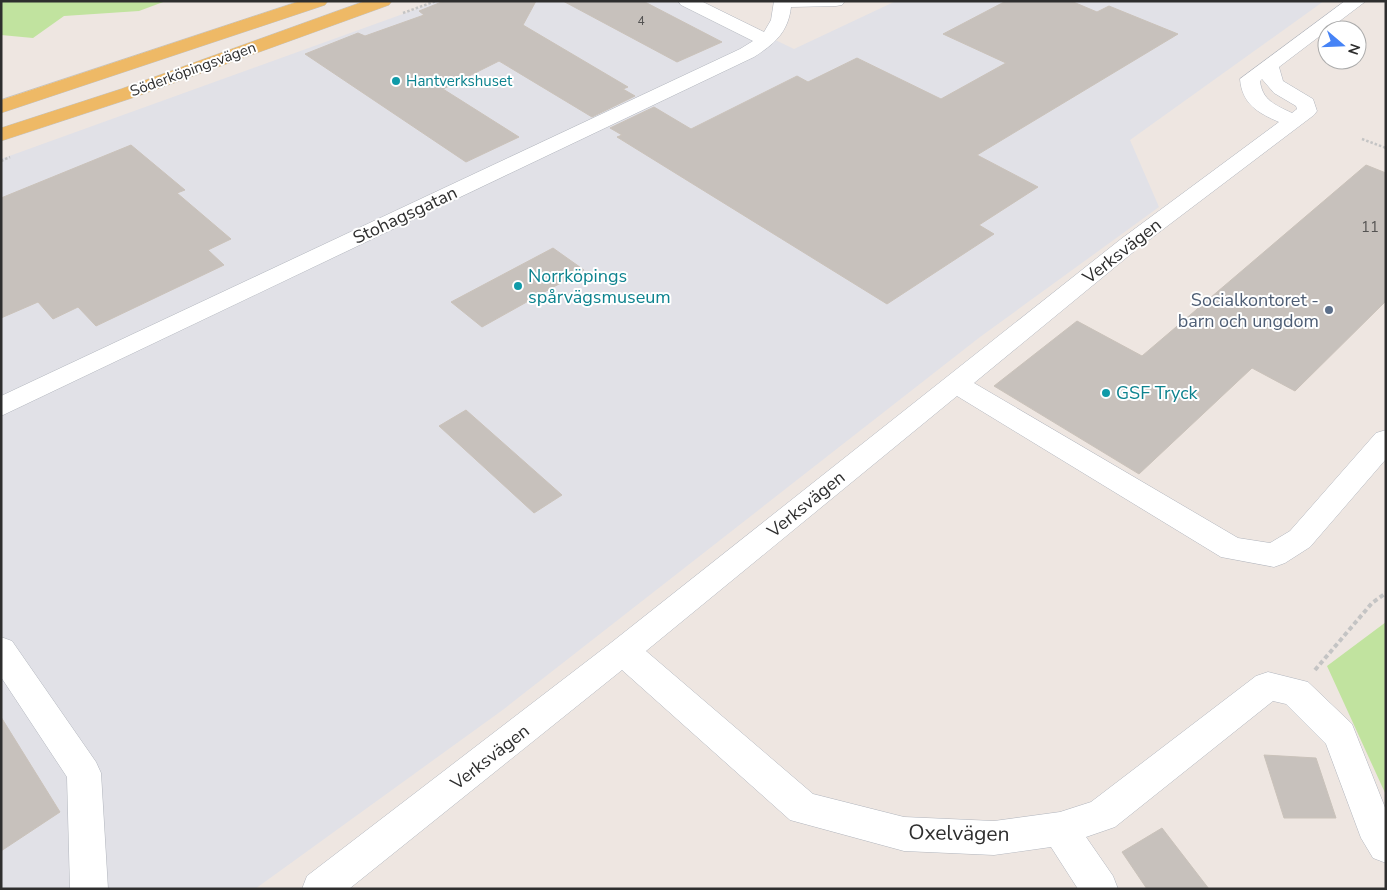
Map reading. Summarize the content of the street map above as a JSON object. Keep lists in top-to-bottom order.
{
  "streets": {
    "main road": ["Söderköpingsvägen"],
    "street": ["Stohagsgatan", "Verksvägen", "Oxelvägen"]
  },
  "crossings": [
    ["Verksvägen", "Oxelvägen"]
  ],
  "places": [
    "Hantverkshuset",
    "Norrköpings spårvägsmuseum",
    "Socialkontoret - barn och ungdom",
    "GSF Tryck"
  ],
  "house_numbers": ["4", "11"],
  "north": "right"
}
